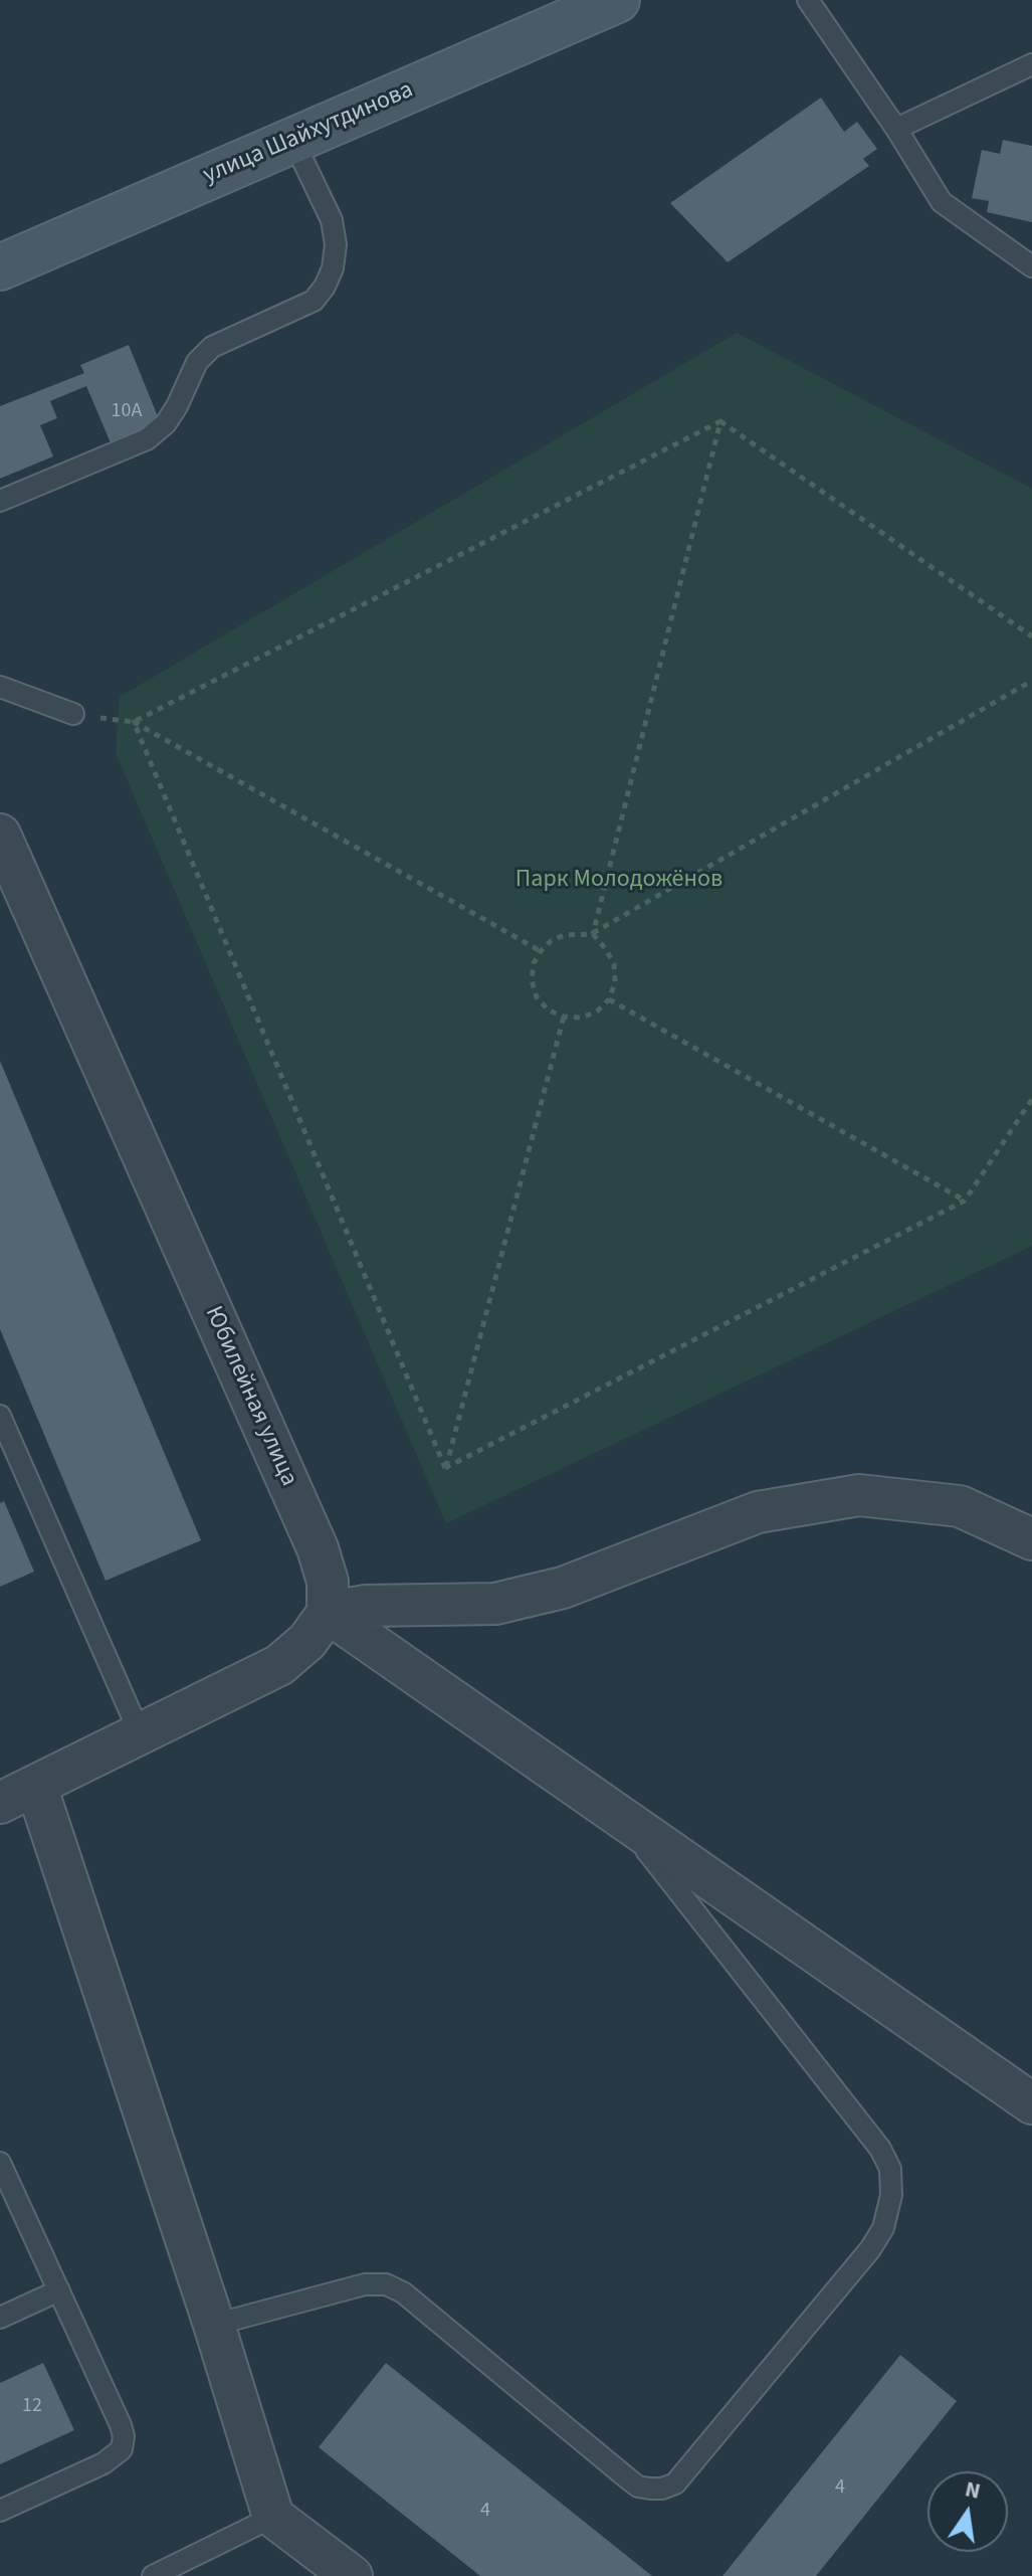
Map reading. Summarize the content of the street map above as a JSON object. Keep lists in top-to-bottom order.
{
  "streets": {
    "main road": ["улица Шайхутдинова"],
    "street": ["Юбилейная улица"]
  },
  "parks": ["Парк Молодожёнов"],
  "house_numbers": [
    "10А",
    "12",
    "4",
    "4"
  ],
  "north": "top"
}
